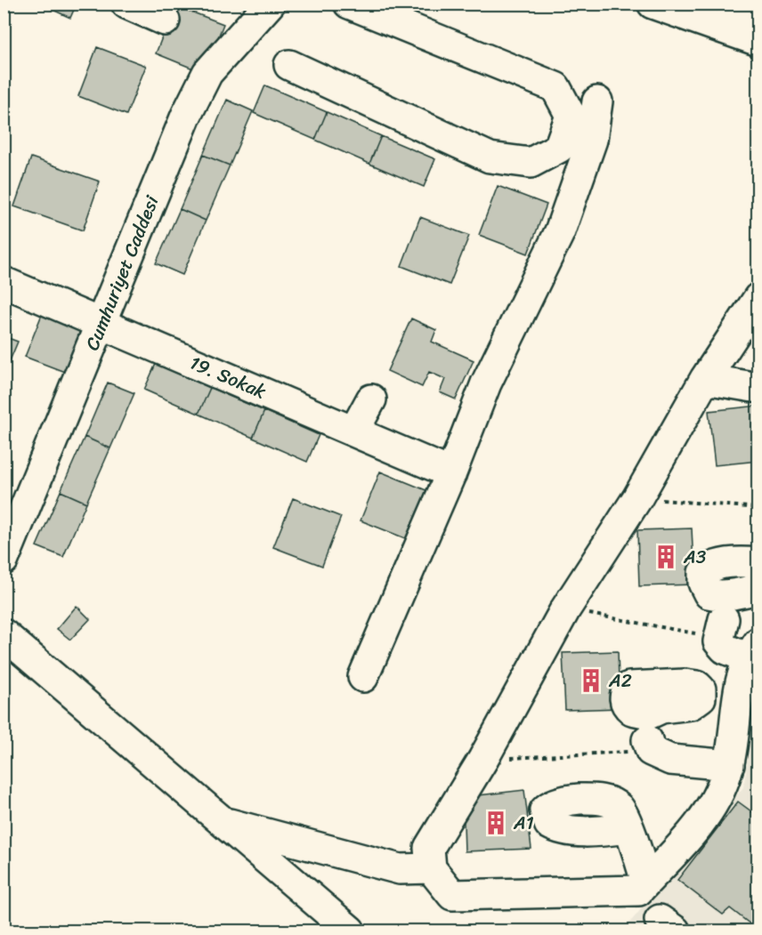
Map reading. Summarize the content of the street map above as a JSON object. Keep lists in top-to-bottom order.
{
  "streets": {
    "street": ["Cumhuriyet Caddesi", "19. Sokak"]
  },
  "crossings": [
    ["Cumhuriyet Caddesi", "19. Sokak"]
  ],
  "places": {
    "building": ["A3", "A2", "A1"]
  }
}
